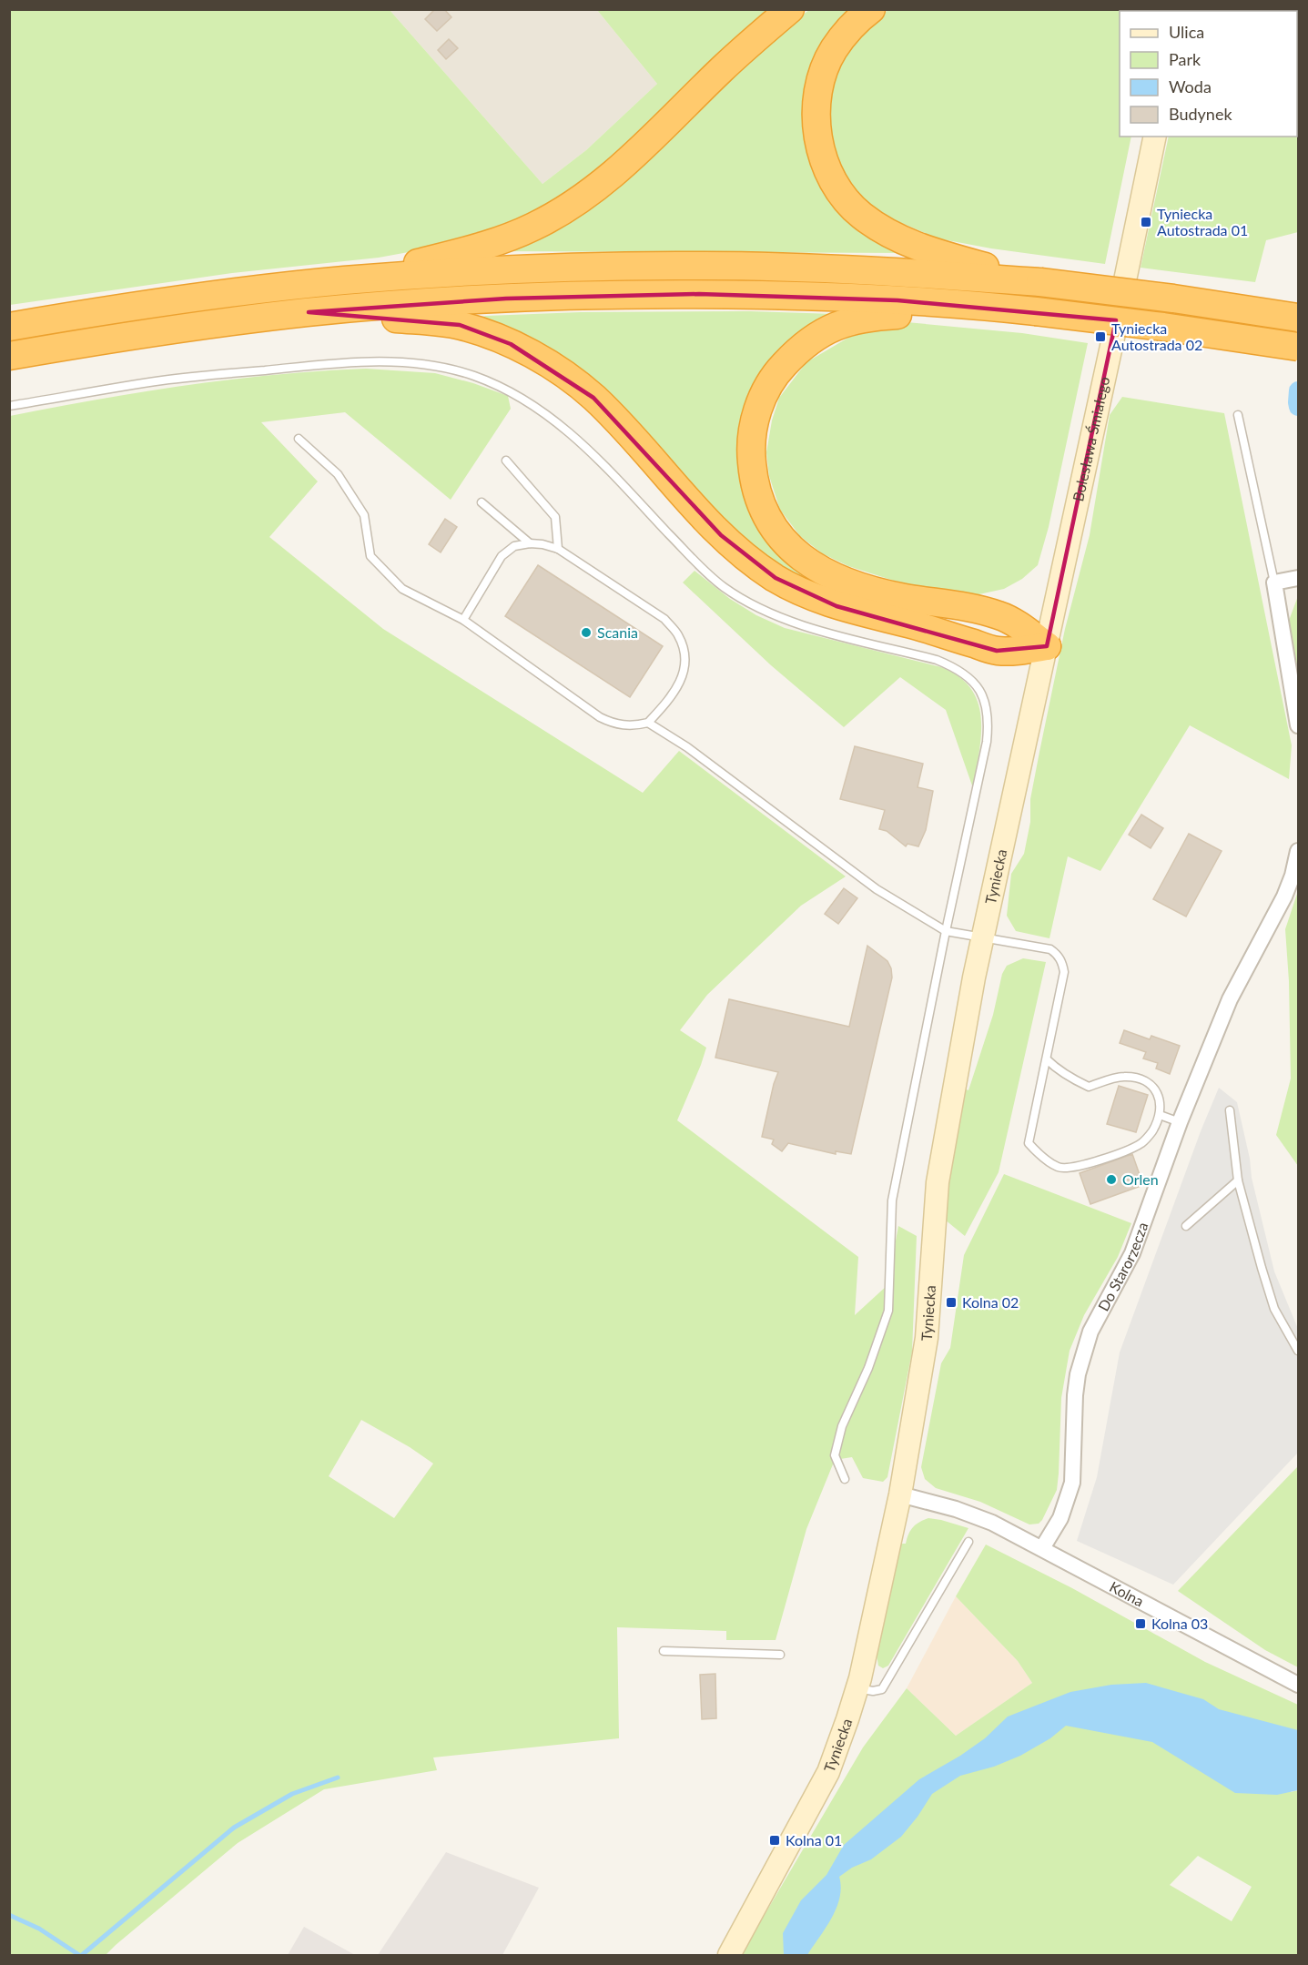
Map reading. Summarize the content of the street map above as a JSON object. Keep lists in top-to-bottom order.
{
  "streets": {
    "street": [
      "Bolesława Śmiałego",
      "Tyniecka",
      "Do Starorzecza",
      "Kolna"
    ]
  },
  "crossings": [
    ["Bolesława Śmiałego", "Tyniecka"],
    ["Do Starorzecza", "Kolna"]
  ],
  "places": {
    "transit": [
      "Tyniecka Autostrada 01",
      "Tyniecka Autostrada 02",
      "Kolna 02",
      "Kolna 03",
      "Kolna 01"
    ],
    "other": ["Scania", "Orlen"]
  },
  "legend": [
    "Ulica",
    "Park",
    "Woda",
    "Budynek"
  ]
}
